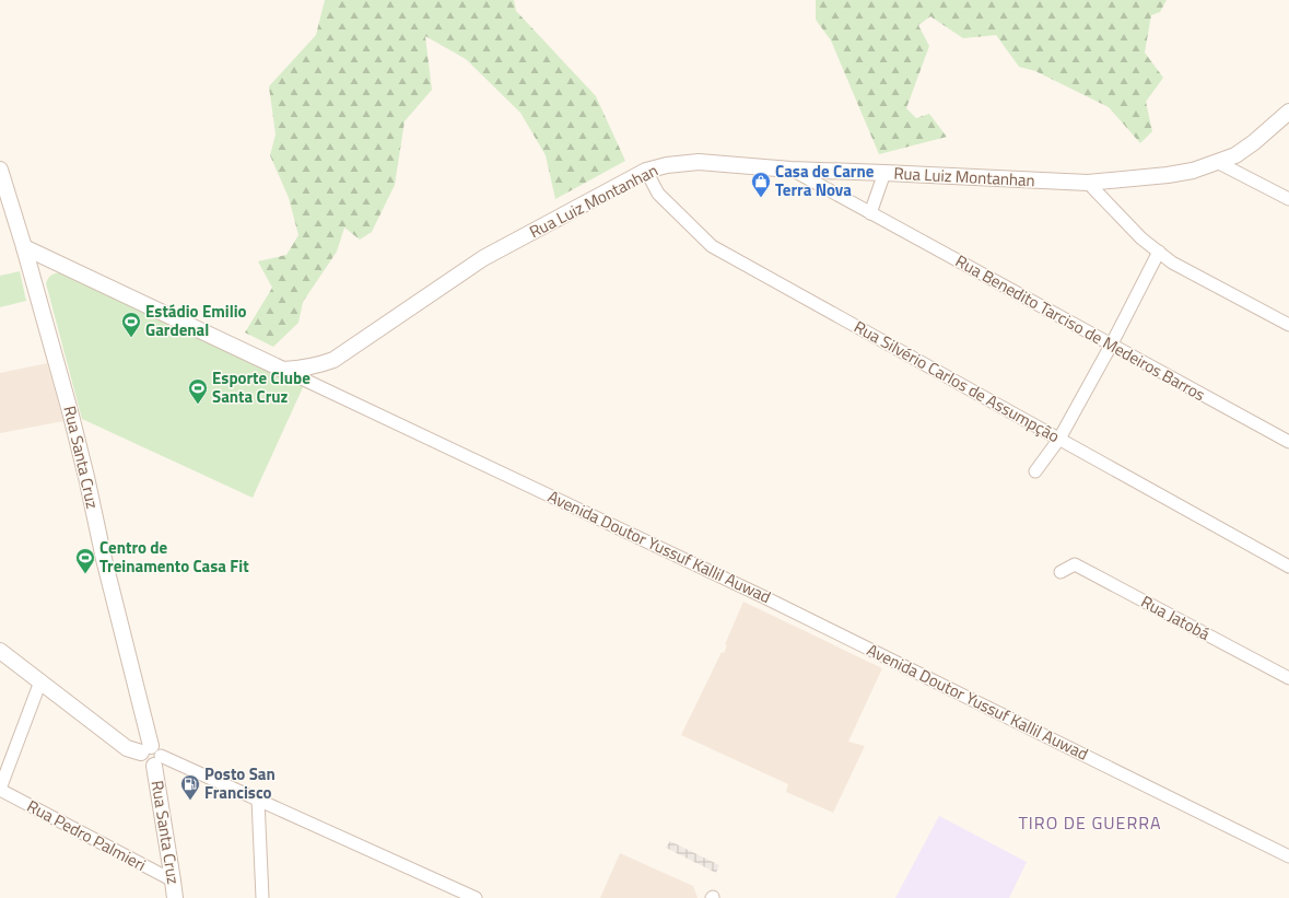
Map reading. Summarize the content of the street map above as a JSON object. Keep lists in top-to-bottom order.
{
  "streets": {
    "street": [
      "Rua Luiz Montanhan",
      "Rua Benedito Tarciso de Medeiros Barros",
      "Rua Silvério Carlos de Assumpção",
      "Rua Santa Cruz",
      "Avenida Doutor Yussuf Kallil Auwad",
      "Rua Jatobá",
      "Rua Pedro Palmieri"
    ]
  },
  "crossings": [
    ["Rua Luiz Montanhan", "Rua Benedito Tarciso de Medeiros Barros"],
    ["Rua Luiz Montanhan", "Rua Silvério Carlos de Assumpção"],
    ["Rua Luiz Montanhan", "Avenida Doutor Yussuf Kallil Auwad"],
    ["Rua Santa Cruz", "Avenida Doutor Yussuf Kallil Auwad"],
    ["Rua Santa Cruz", "Rua Pedro Palmieri"]
  ],
  "districts": ["TIRO DE GUERRA"],
  "places": {
    "shop": ["Casa de Carne Terra Nova"],
    "sports": ["Estádio Emilio Gardenal", "Esporte Clube Santa Cruz", "Centro de Treinamento Casa Fit"],
    "fuel station": ["Posto San Francisco"]
  }
}
